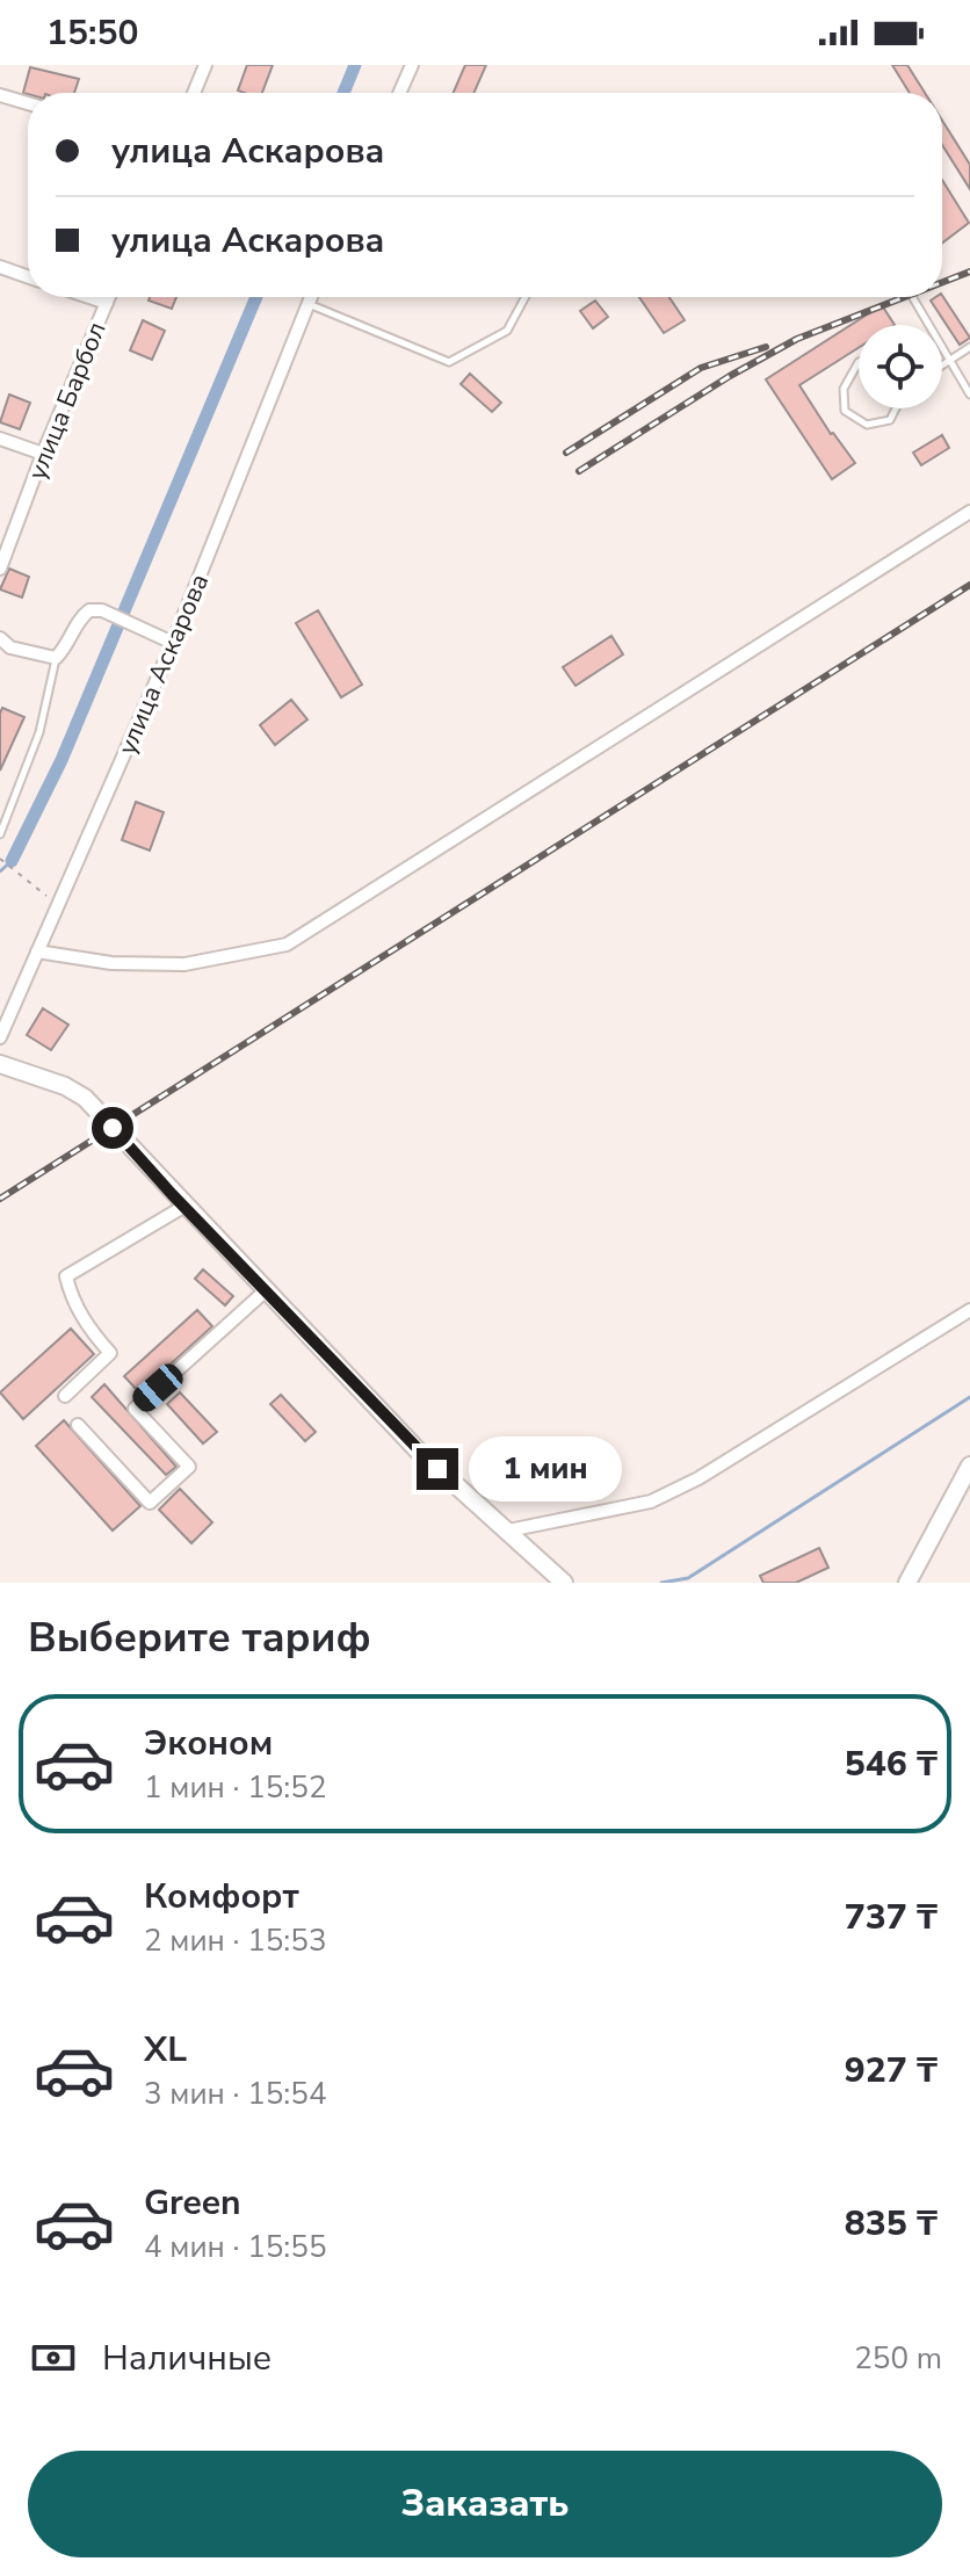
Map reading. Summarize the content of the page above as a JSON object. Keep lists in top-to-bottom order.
{
  "streets": {
    "street": ["улица Барбол", "улица Аскарова"]
  },
  "page": {
    "status": "15:50",
    "banner": ["улица Аскарова", "улица Аскарова"],
    "bubble": "1 мин",
    "heading": "Выберите тариф",
    "list": [
      {
        "name": "Эконом",
        "note": "1 мин · 15:52",
        "value": "546 ₸"
      },
      {
        "name": "Комфорт",
        "note": "2 мин · 15:53",
        "value": "737 ₸"
      },
      {
        "name": "XL",
        "note": "3 мин · 15:54",
        "value": "927 ₸"
      },
      {
        "name": "Green",
        "note": "4 мин · 15:55",
        "value": "835 ₸"
      }
    ],
    "pay": ["Наличные", "250 m"],
    "buttons": "Заказать"
  }
}
